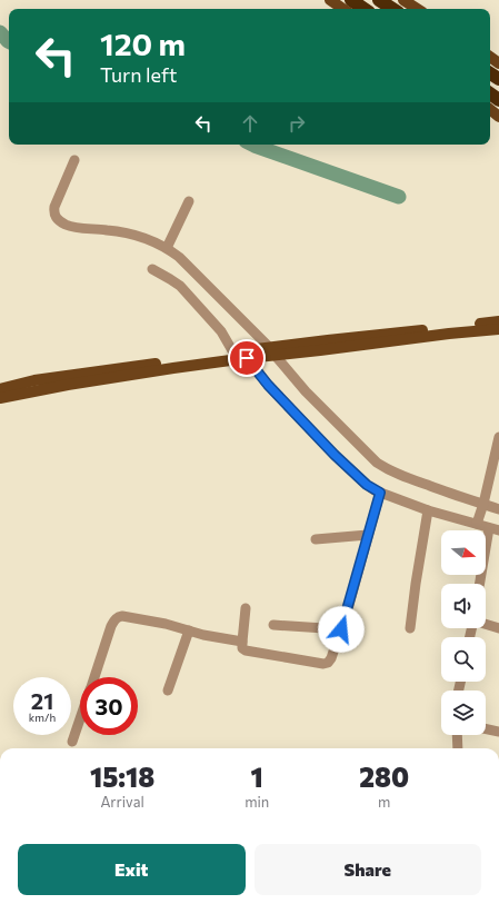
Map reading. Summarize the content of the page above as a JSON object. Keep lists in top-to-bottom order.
{
  "north": "right",
  "page": {
    "turn": ["120 m", "Turn left"],
    "speed": "21 km/h",
    "limit": "30",
    "eta": [
      "15:18",
      "Arrival",
      "1",
      "min",
      "280",
      "m"
    ],
    "buttons": ["Exit", "Share"]
  }
}
